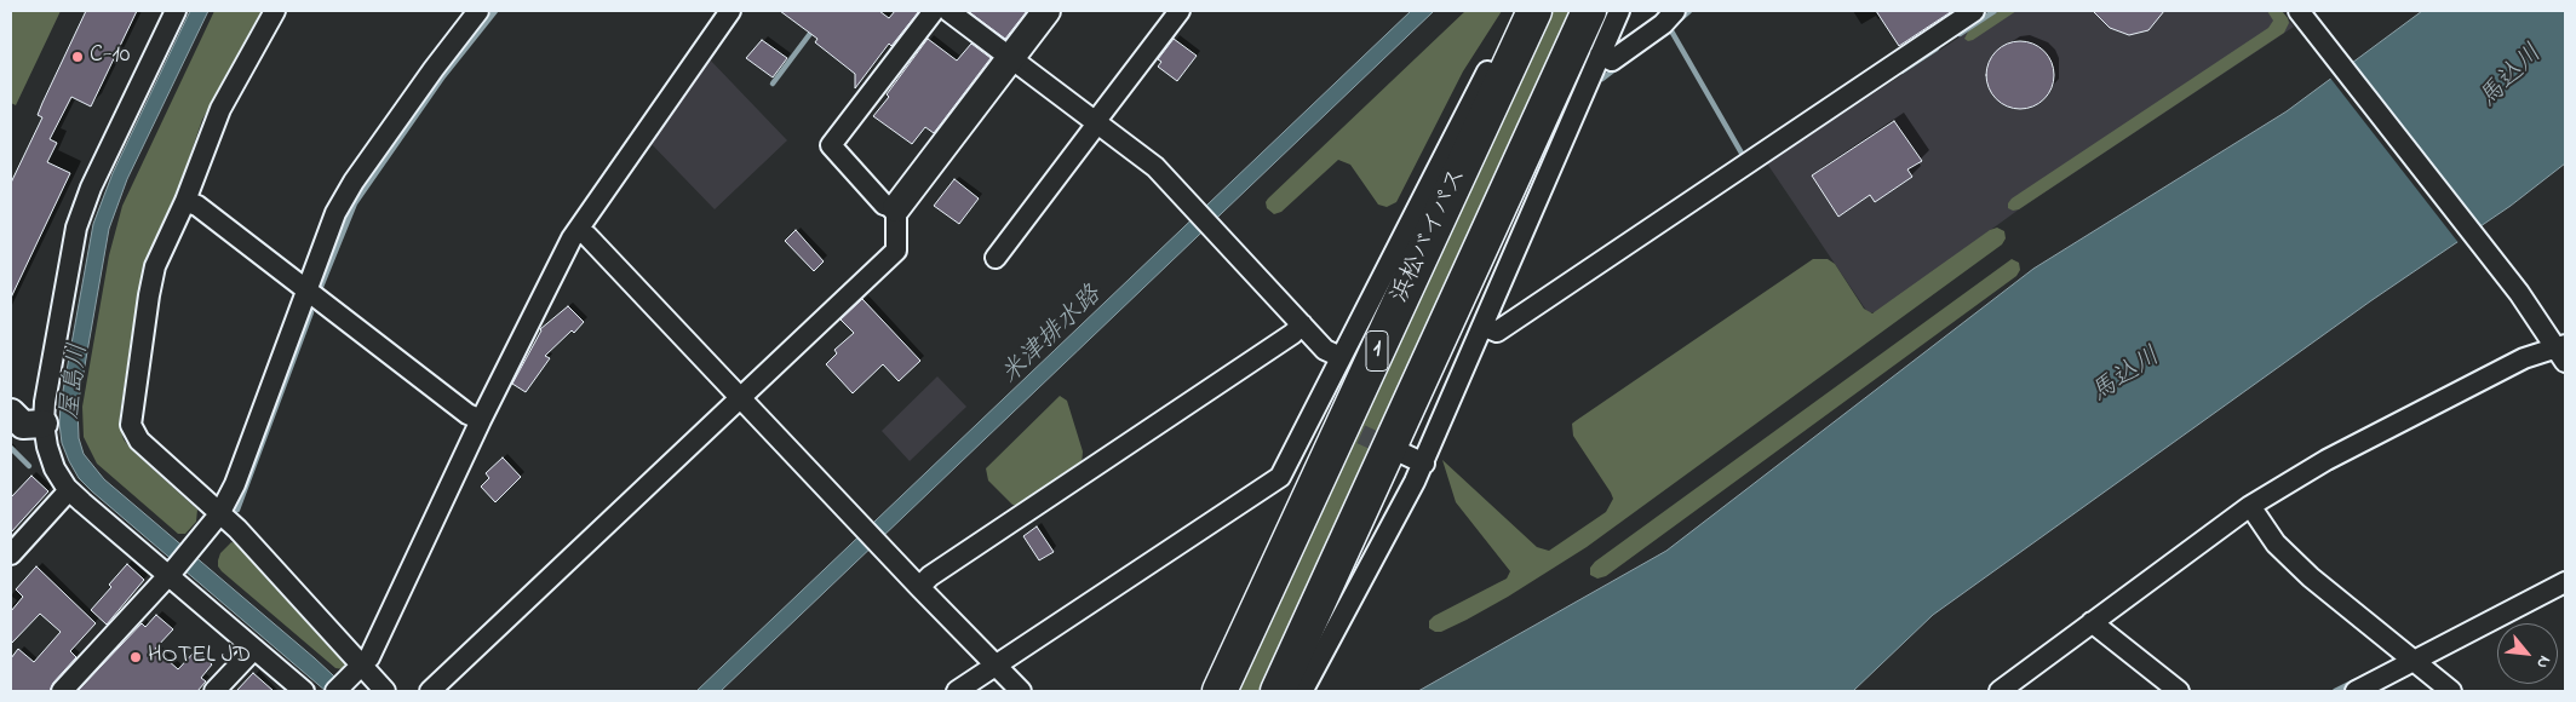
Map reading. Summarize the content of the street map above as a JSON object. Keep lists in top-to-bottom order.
{
  "streets": {
    "highway": ["浜松バイパス", "1"]
  },
  "water": ["馬込川", "米津排水路", "屋島川"],
  "places": ["C-10", "HOTEL JD"],
  "north": "bottom right"
}
